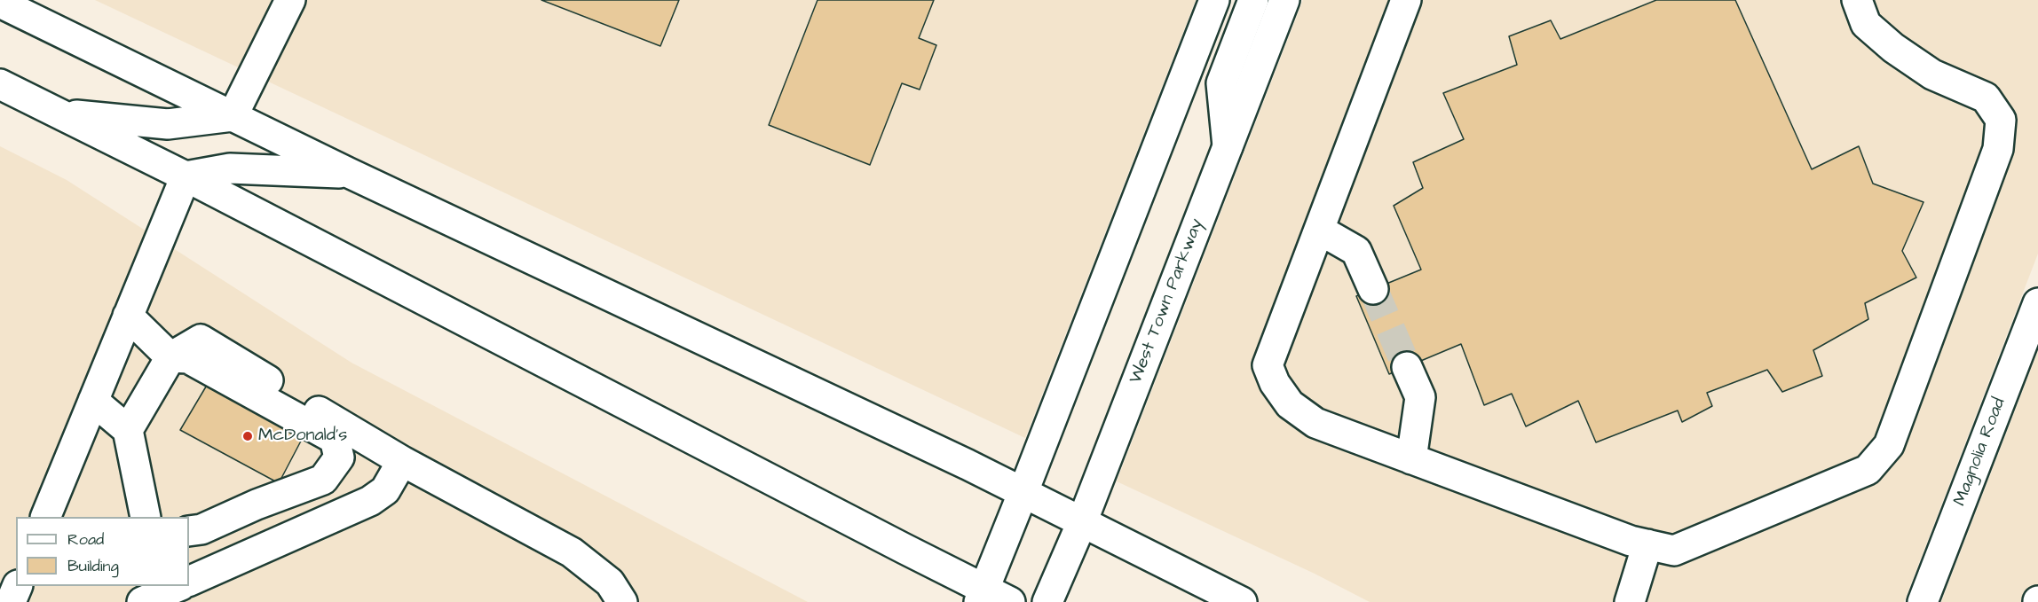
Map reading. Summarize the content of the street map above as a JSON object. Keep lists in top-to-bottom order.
{
  "streets": {
    "main road": ["West Town Parkway", "Magnolia Road"]
  },
  "places": ["McDonald's"],
  "legend": ["Road", "Building"]
}
